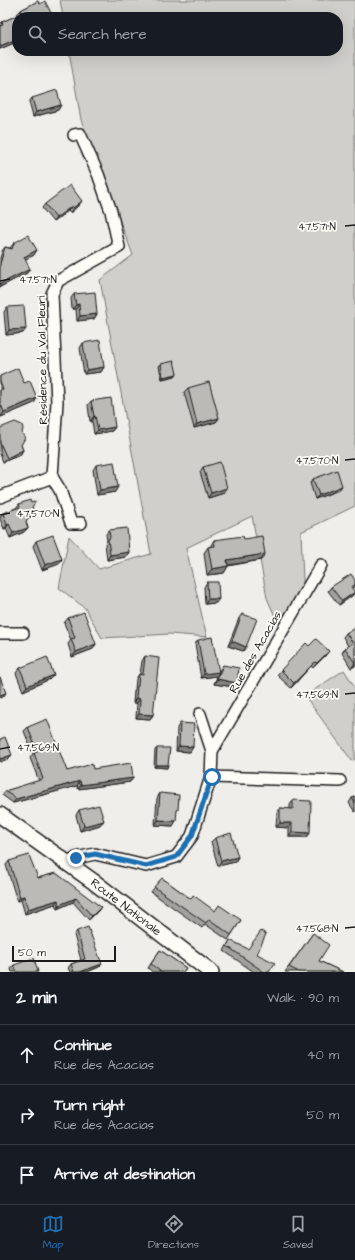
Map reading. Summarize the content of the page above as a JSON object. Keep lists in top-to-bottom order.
{
  "streets": {
    "main road": ["Route Nationale"],
    "street": ["Résidence du Val Fleuri", "Rue des Acacias"]
  },
  "scale_bar": "50 m",
  "page": {
    "search": "Search here",
    "scale": "50 m",
    "heading": ["2 min", "Walk · 90 m"],
    "list": [
      ["Continue", "Rue des Acacias", "40 m"],
      ["Turn right", "Rue des Acacias", "50 m"],
      "Arrive at destination"
    ],
    "nav": ["Map", "Directions", "Saved"]
  },
  "coordinates": [
    "47.571°N",
    "47.570°N",
    "47.569°N",
    "47.568°N"
  ]
}
